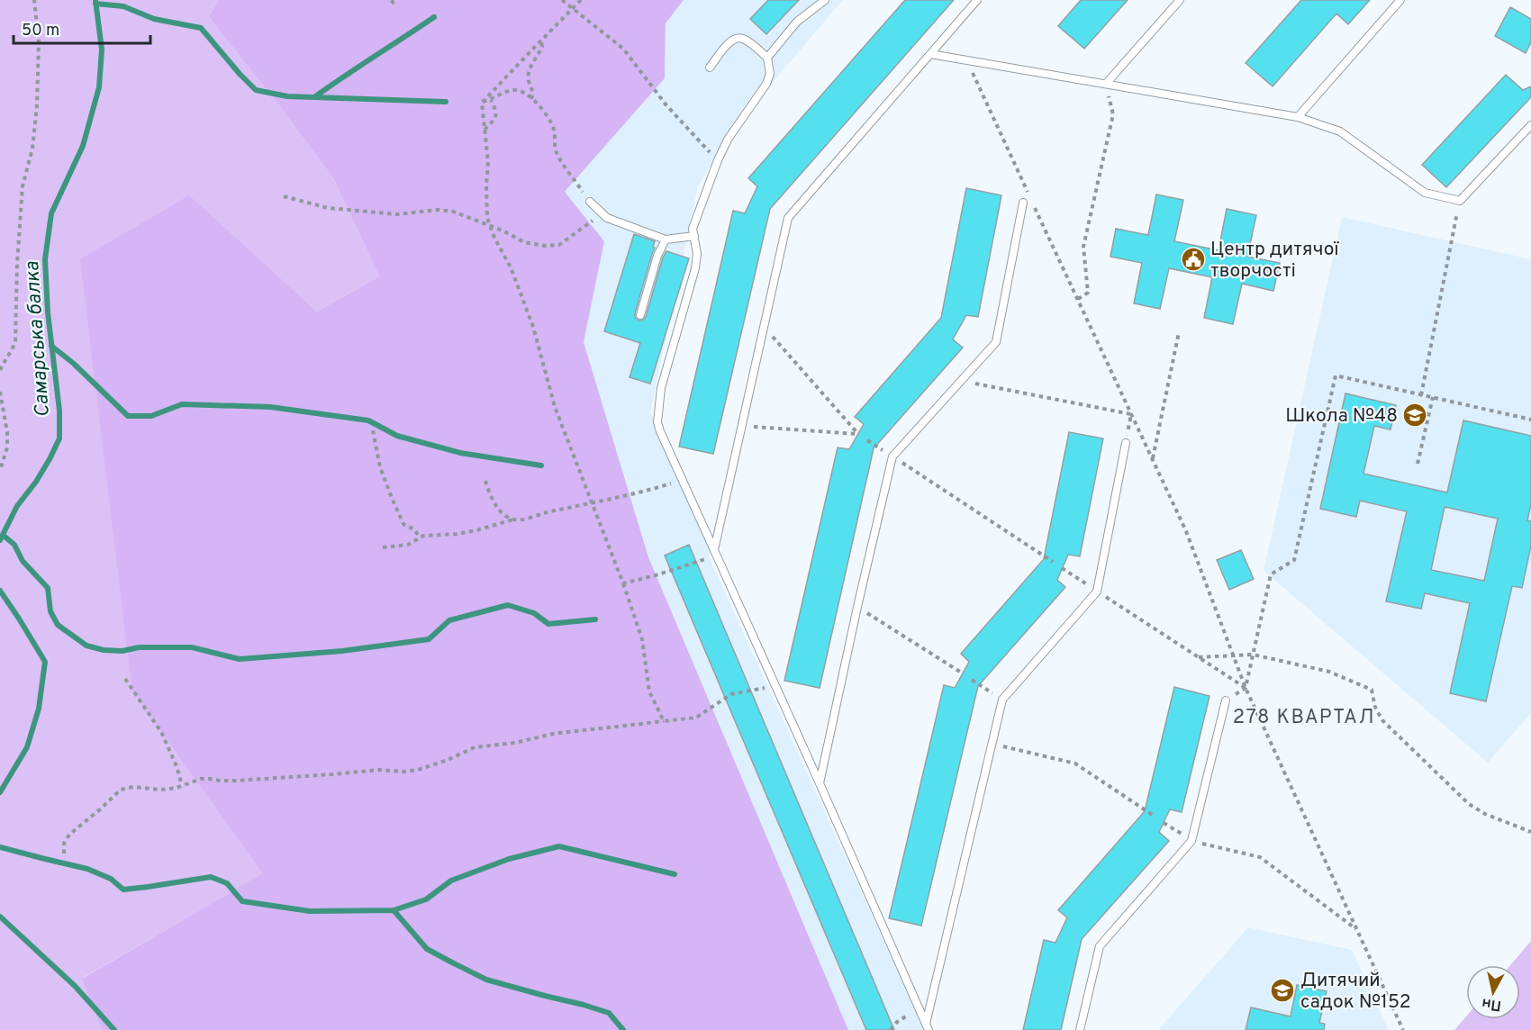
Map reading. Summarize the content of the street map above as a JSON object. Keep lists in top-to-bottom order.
{
  "districts": ["278 КВАРТАЛ"],
  "water": ["Самарська балка"],
  "places": {
    "public building": ["Центр дитячої творчості"],
    "school or university": ["Школа №48", "Дитячий садок №152"]
  },
  "scale_bar": "50 m",
  "north": "bottom"
}
